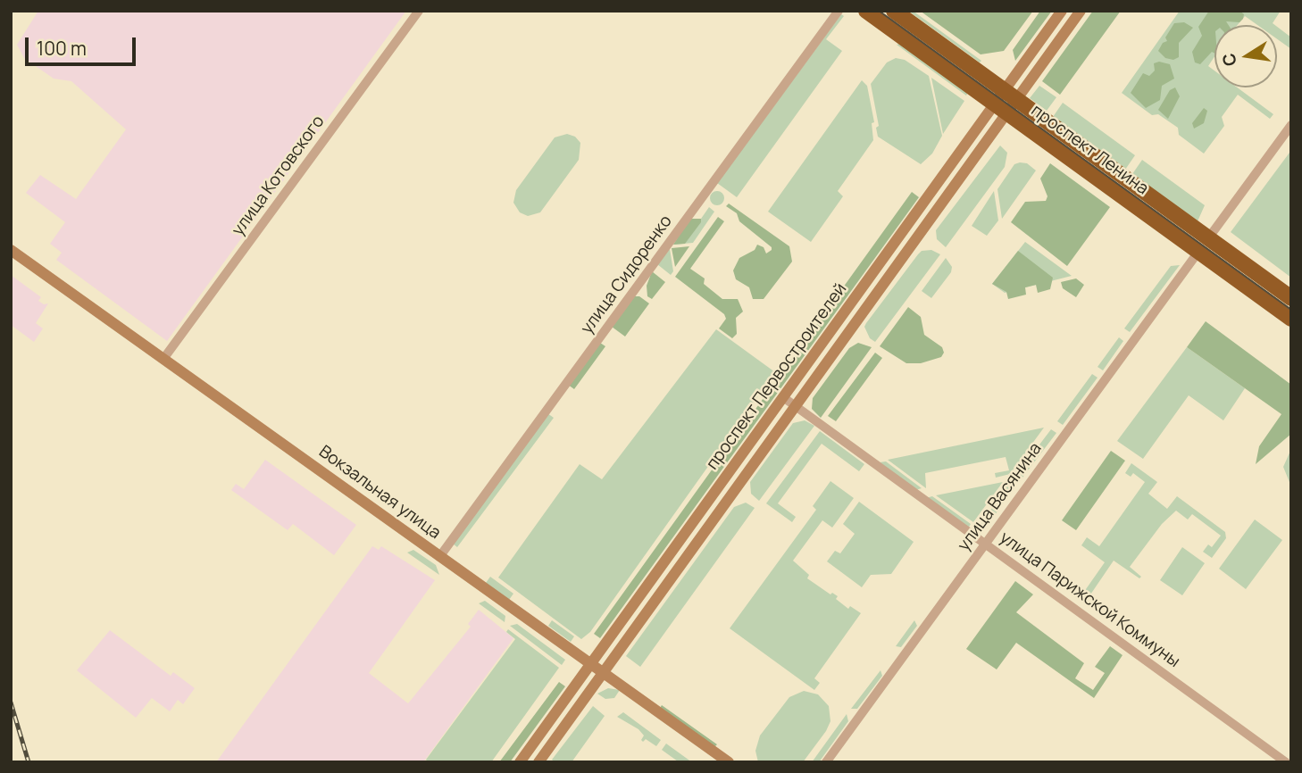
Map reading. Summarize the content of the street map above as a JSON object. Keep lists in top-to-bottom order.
{
  "streets": {
    "highway": ["проспект Ленина"],
    "main road": ["проспект Первостроителей", "Вокзальная улица"],
    "street": [
      "улица Котовского",
      "улица Сидоренко",
      "улица Васянина",
      "улица Парижской Коммуны"
    ]
  },
  "crossings": [
    ["проспект Ленина", "проспект Первостроителей"],
    ["проспект Ленина", "улица Васянина"],
    ["улица Котовского", "Вокзальная улица"],
    ["улица Сидоренко", "Вокзальная улица"],
    ["проспект Первостроителей", "Вокзальная улица"],
    ["проспект Первостроителей", "улица Парижской Коммуны"],
    ["улица Васянина", "улица Парижской Коммуны"]
  ],
  "scale_bar": "100 m",
  "north": "left"
}
